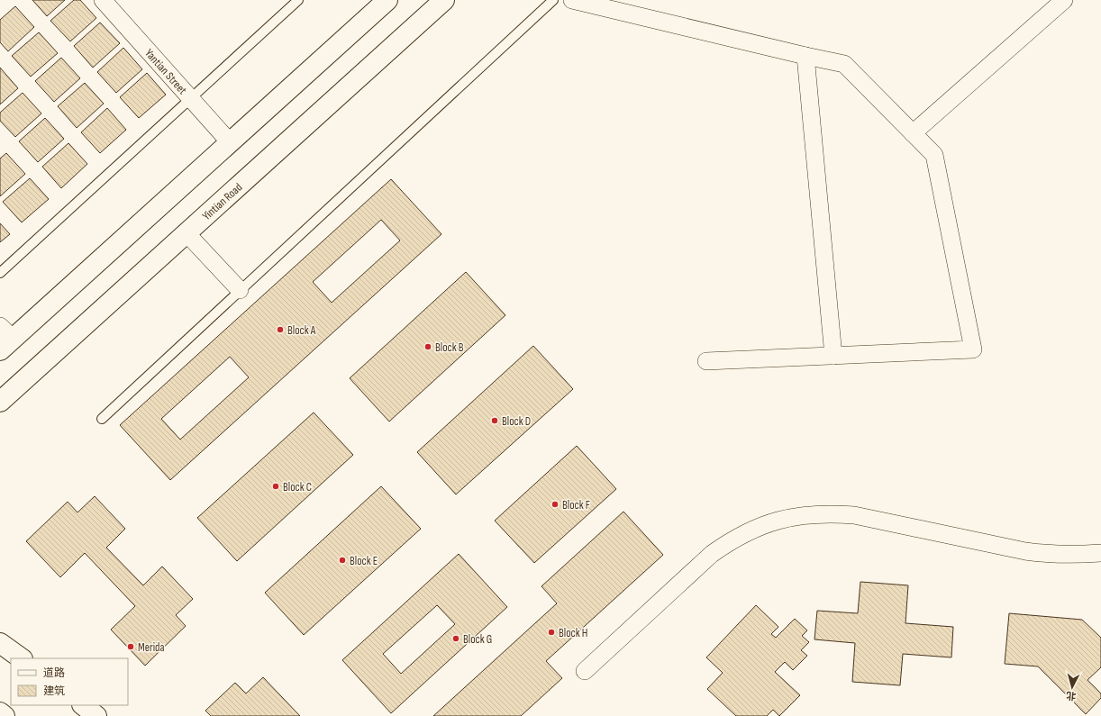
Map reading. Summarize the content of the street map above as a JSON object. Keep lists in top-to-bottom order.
{
  "streets": {
    "street": ["Yantian Street", "Yintian Road"]
  },
  "places": [
    "Block A",
    "Block B",
    "Block D",
    "Block C",
    "Block F",
    "Block E",
    "Block H",
    "Block G",
    "Merida"
  ],
  "legend": ["道路", "建筑"],
  "north": "bottom"
}
